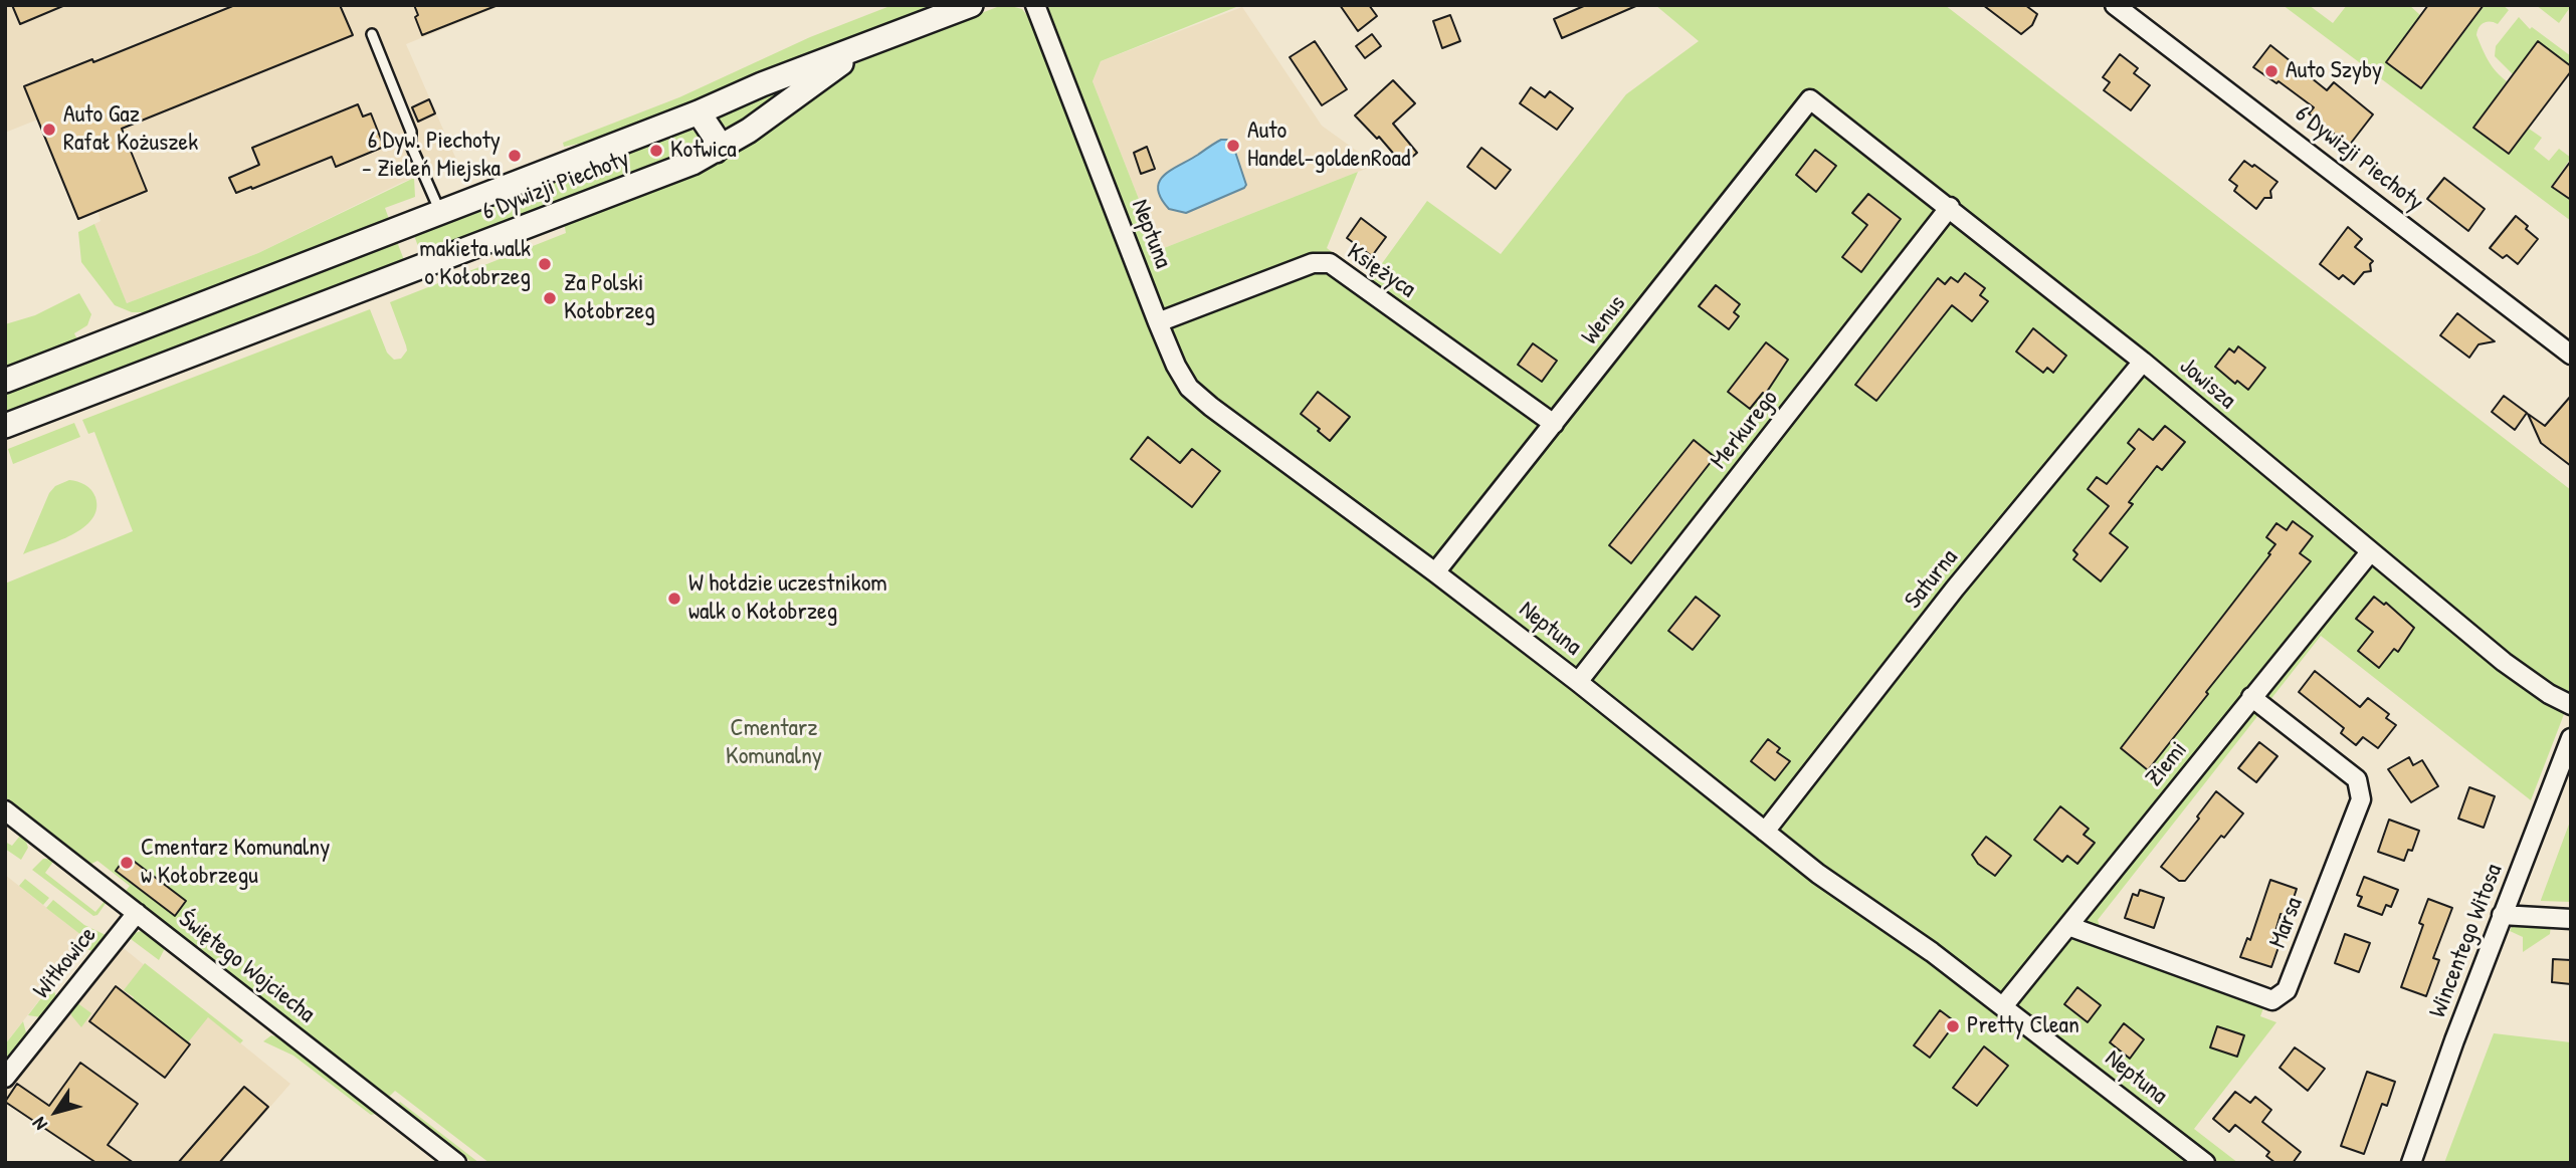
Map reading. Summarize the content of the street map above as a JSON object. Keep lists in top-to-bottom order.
{
  "streets": {
    "street": [
      "6 Dywizji Piechoty",
      "Neptuna",
      "Księżyca",
      "Wenus",
      "Jowisza",
      "Merkurego",
      "Saturna",
      "Ziemi",
      "Marsa",
      "Wincentego Witosa",
      "Witkowice",
      "Świętego Wojciecha"
    ]
  },
  "crossings": [
    ["Neptuna", "Księżyca"],
    ["Neptuna", "Wenus"],
    ["Neptuna", "Merkurego"],
    ["Neptuna", "Saturna"],
    ["Neptuna", "Ziemi"],
    ["Księżyca", "Wenus"],
    ["Wenus", "Jowisza"],
    ["Jowisza", "Merkurego"],
    ["Jowisza", "Saturna"],
    ["Jowisza", "Ziemi"],
    ["Ziemi", "Marsa"],
    ["Witkowice", "Świętego Wojciecha"]
  ],
  "parks": ["Cmentarz Komunalny"],
  "places": [
    "Auto Szyby",
    "Auto Gaz Rafał Kożuszek",
    "Auto Handel-goldenRoad",
    "Kotwica",
    "6 Dyw. Piechoty - Zieleń Miejska",
    "makieta walk o Kołobrzeg",
    "Za Polski Kołobrzeg",
    "W hołdzie uczestnikom walk o Kołobrzeg",
    "Cmentarz Komunalny w Kołobrzegu",
    "Pretty Clean"
  ],
  "north": "bottom left"
}
